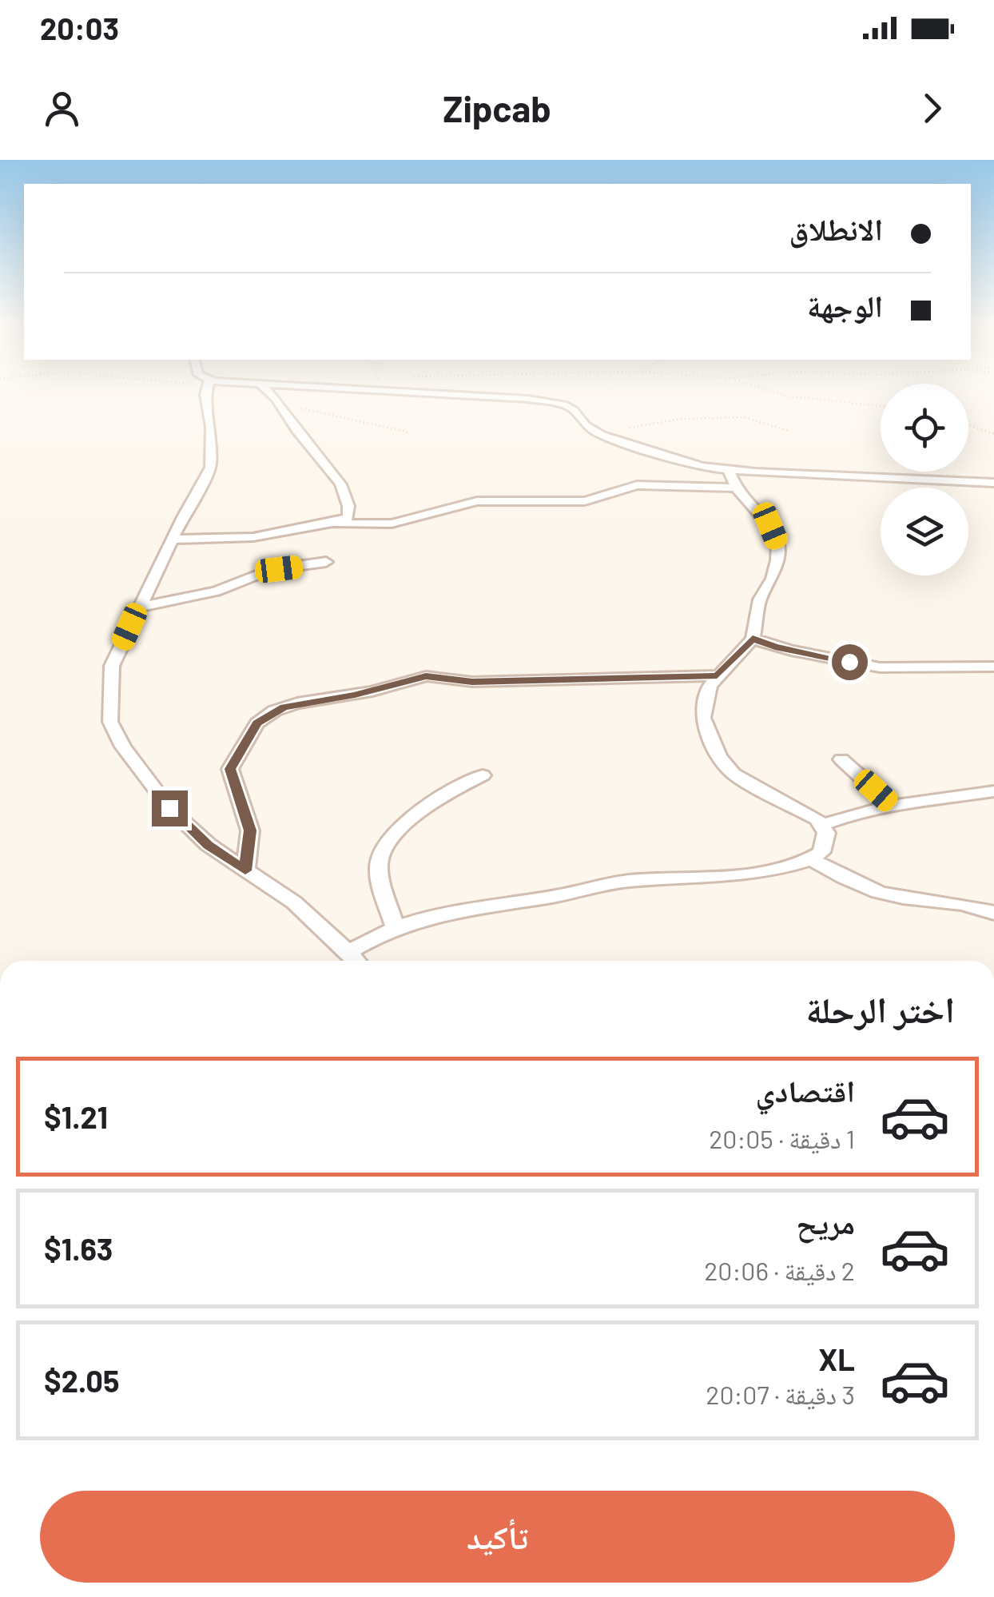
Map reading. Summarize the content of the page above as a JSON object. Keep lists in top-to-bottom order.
{
  "page": {
    "status": "20:03",
    "header": "Zipcab",
    "banner": ["الانطلاق", "الوجهة"],
    "heading": "اختر الرحلة",
    "list": [
      {
        "name": "اقتصادي",
        "note": "1 دقيقة · 20:05",
        "value": "$1.21"
      },
      {
        "name": "مريح",
        "note": "2 دقيقة · 20:06",
        "value": "$1.63"
      },
      {
        "name": "XL",
        "note": "3 دقيقة · 20:07",
        "value": "$2.05"
      }
    ],
    "buttons": "تأكيد"
  }
}
